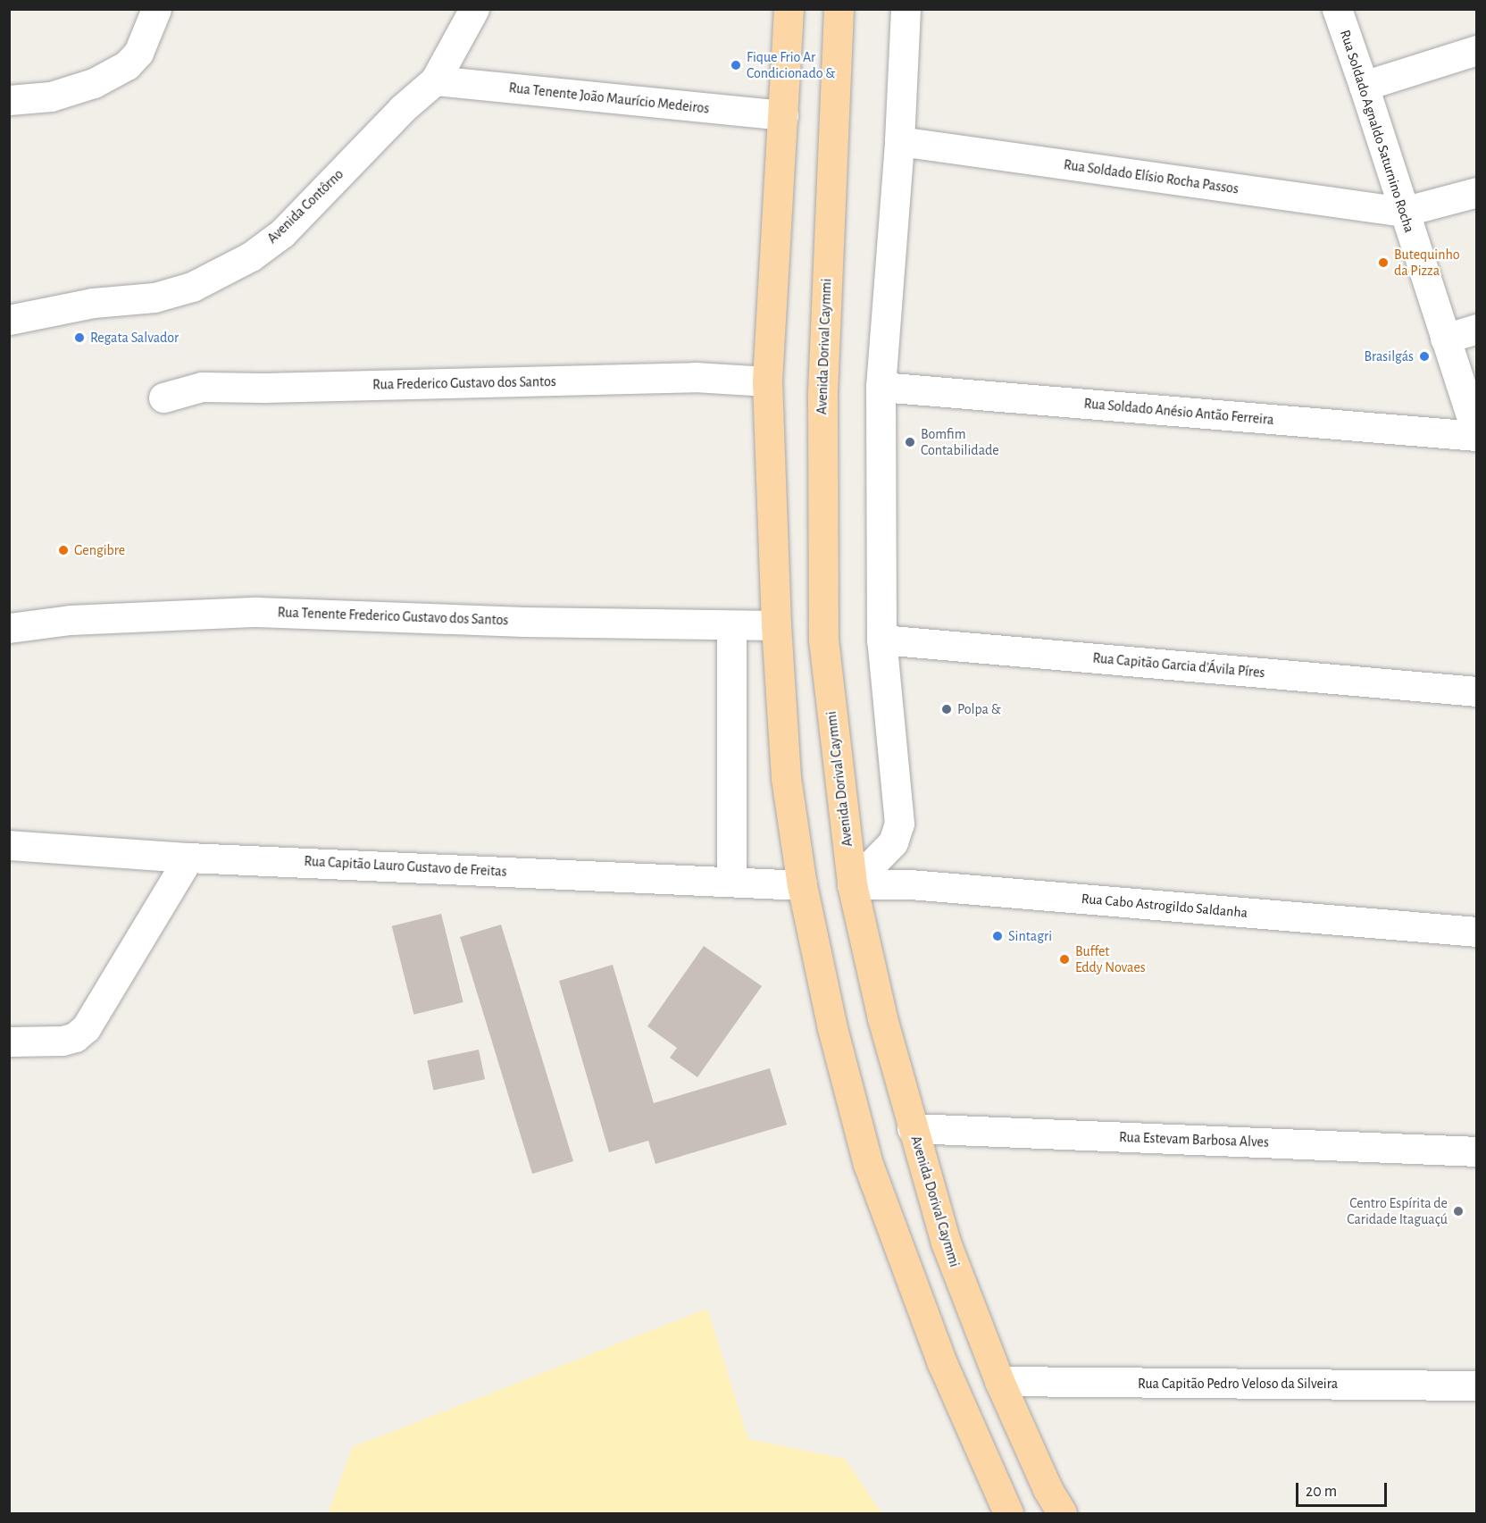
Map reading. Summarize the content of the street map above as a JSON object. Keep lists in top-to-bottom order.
{
  "streets": {
    "main road": ["Avenida Dorival Caymmi"],
    "street": [
      "Rua Tenente João Maurício Medeiros",
      "Rua Soldado Agnaldo Saturnino Rocha",
      "Rua Soldado Elísio Rocha Passos",
      "Avenida Contôrno",
      "Rua Frederico Gustavo dos Santos",
      "Rua Soldado Anésio Antão Ferreira",
      "Rua Tenente Frederico Gustavo dos Santos",
      "Rua Capitão Garcia d'Ávila Píres",
      "Rua Capitão Lauro Gustavo de Freitas",
      "Rua Cabo Astrogildo Saldanha",
      "Rua Estevam Barbosa Alves",
      "Rua Capitão Pedro Veloso da Silveira"
    ]
  },
  "crossings": [
    ["Rua Tenente João Maurício Medeiros", "Avenida Contôrno"],
    ["Rua Soldado Agnaldo Saturnino Rocha", "Rua Soldado Elísio Rocha Passos"],
    ["Rua Soldado Agnaldo Saturnino Rocha", "Rua Soldado Anésio Antão Ferreira"],
    ["Avenida Dorival Caymmi", "Rua Cabo Astrogildo Saldanha"],
    ["Avenida Dorival Caymmi", "Rua Estevam Barbosa Alves"],
    ["Avenida Dorival Caymmi", "Rua Capitão Pedro Veloso da Silveira"]
  ],
  "places": [
    "Fique Frio Ar Condicionado &",
    "Butequinho da Pizza",
    "Regata Salvador",
    "Brasilgás",
    "Bomfim Contabilidade",
    "Gengibre",
    "Polpa &",
    "Sintagri",
    "Buffet Eddy Novaes",
    "Centro Espírita de Caridade Itaguaçú"
  ],
  "scale_bar": "20 m"
}
